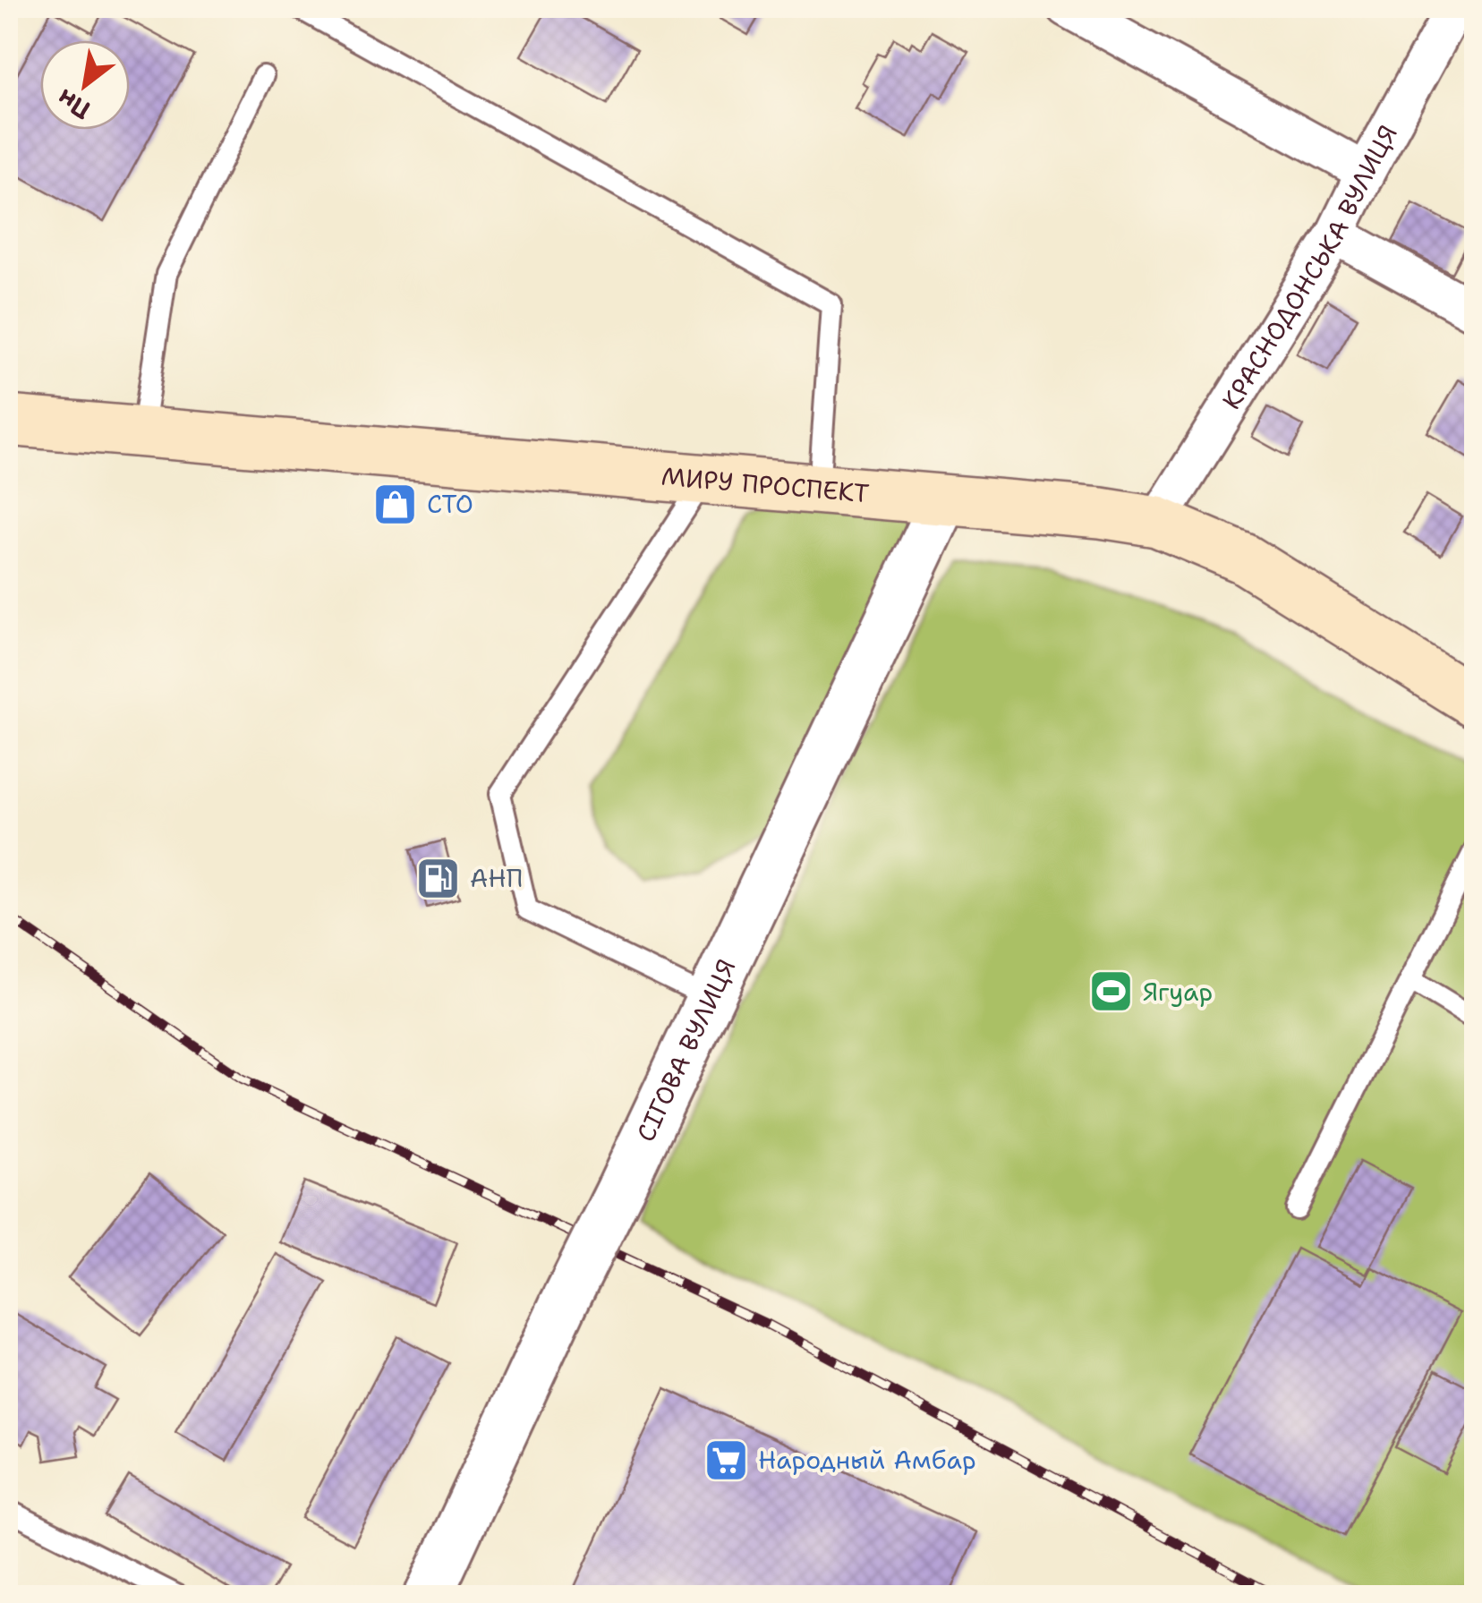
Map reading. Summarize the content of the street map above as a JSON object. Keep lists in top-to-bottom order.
{
  "streets": {
    "main road": ["МИРУ ПРОСПЕКТ"],
    "street": ["КРАСНОДОНСЬКА ВУЛИЦЯ", "СІГОВА ВУЛИЦЯ"]
  },
  "crossings": [
    ["КРАСНОДОНСЬКА ВУЛИЦЯ", "МИРУ ПРОСПЕКТ"],
    ["МИРУ ПРОСПЕКТ", "СІГОВА ВУЛИЦЯ"]
  ],
  "places": {
    "shop": ["СТО"],
    "fuel station": ["АНП"],
    "sports": ["Ягуар"],
    "supermarket": ["Народный Амбар"]
  },
  "north": "bottom left"
}
